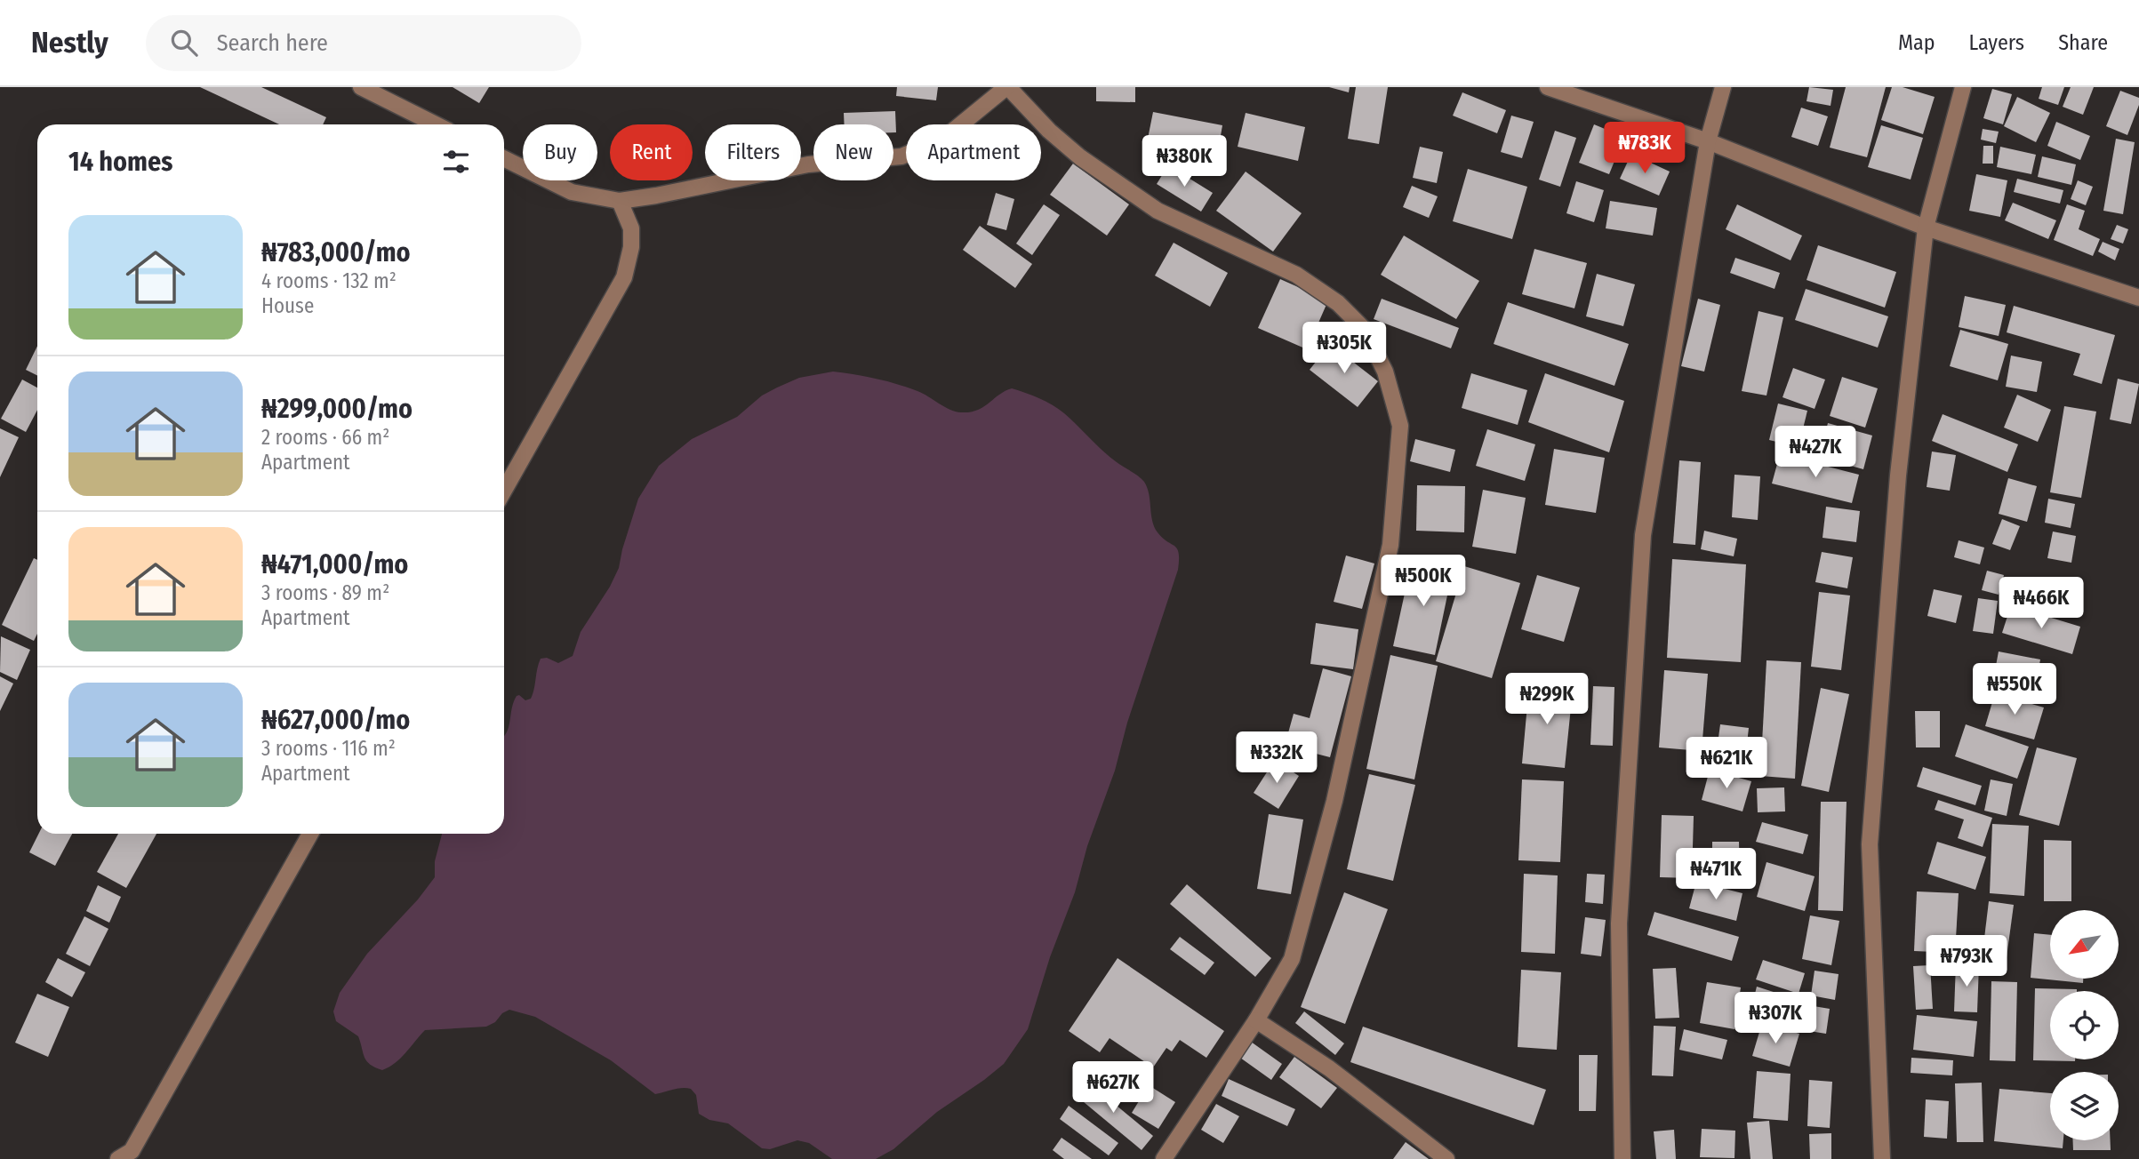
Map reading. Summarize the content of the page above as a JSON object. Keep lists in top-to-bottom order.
{
  "north": "bottom left",
  "page": {
    "header": "Nestly",
    "search": "Search here",
    "nav": ["Map", "Layers", "Share"],
    "price": [
      "₦783K",
      "₦380K",
      "₦305K",
      "₦427K",
      "₦500K",
      "₦466K",
      "₦550K",
      "₦299K",
      "₦332K",
      "₦621K",
      "₦471K",
      "₦793K",
      "₦307K",
      "₦627K"
    ],
    "chip": [
      "Buy",
      "Rent",
      "Filters",
      "New",
      "Apartment"
    ],
    "heading": "14 homes",
    "list": [
      {
        "name": "₦783,000/mo",
        "note": "4 rooms · 132 m² · House"
      },
      {
        "name": "₦299,000/mo",
        "note": "2 rooms · 66 m² · Apartment"
      },
      {
        "name": "₦471,000/mo",
        "note": "3 rooms · 89 m² · Apartment"
      },
      {
        "name": "₦627,000/mo",
        "note": "3 rooms · 116 m² · Apartment"
      }
    ]
  }
}
